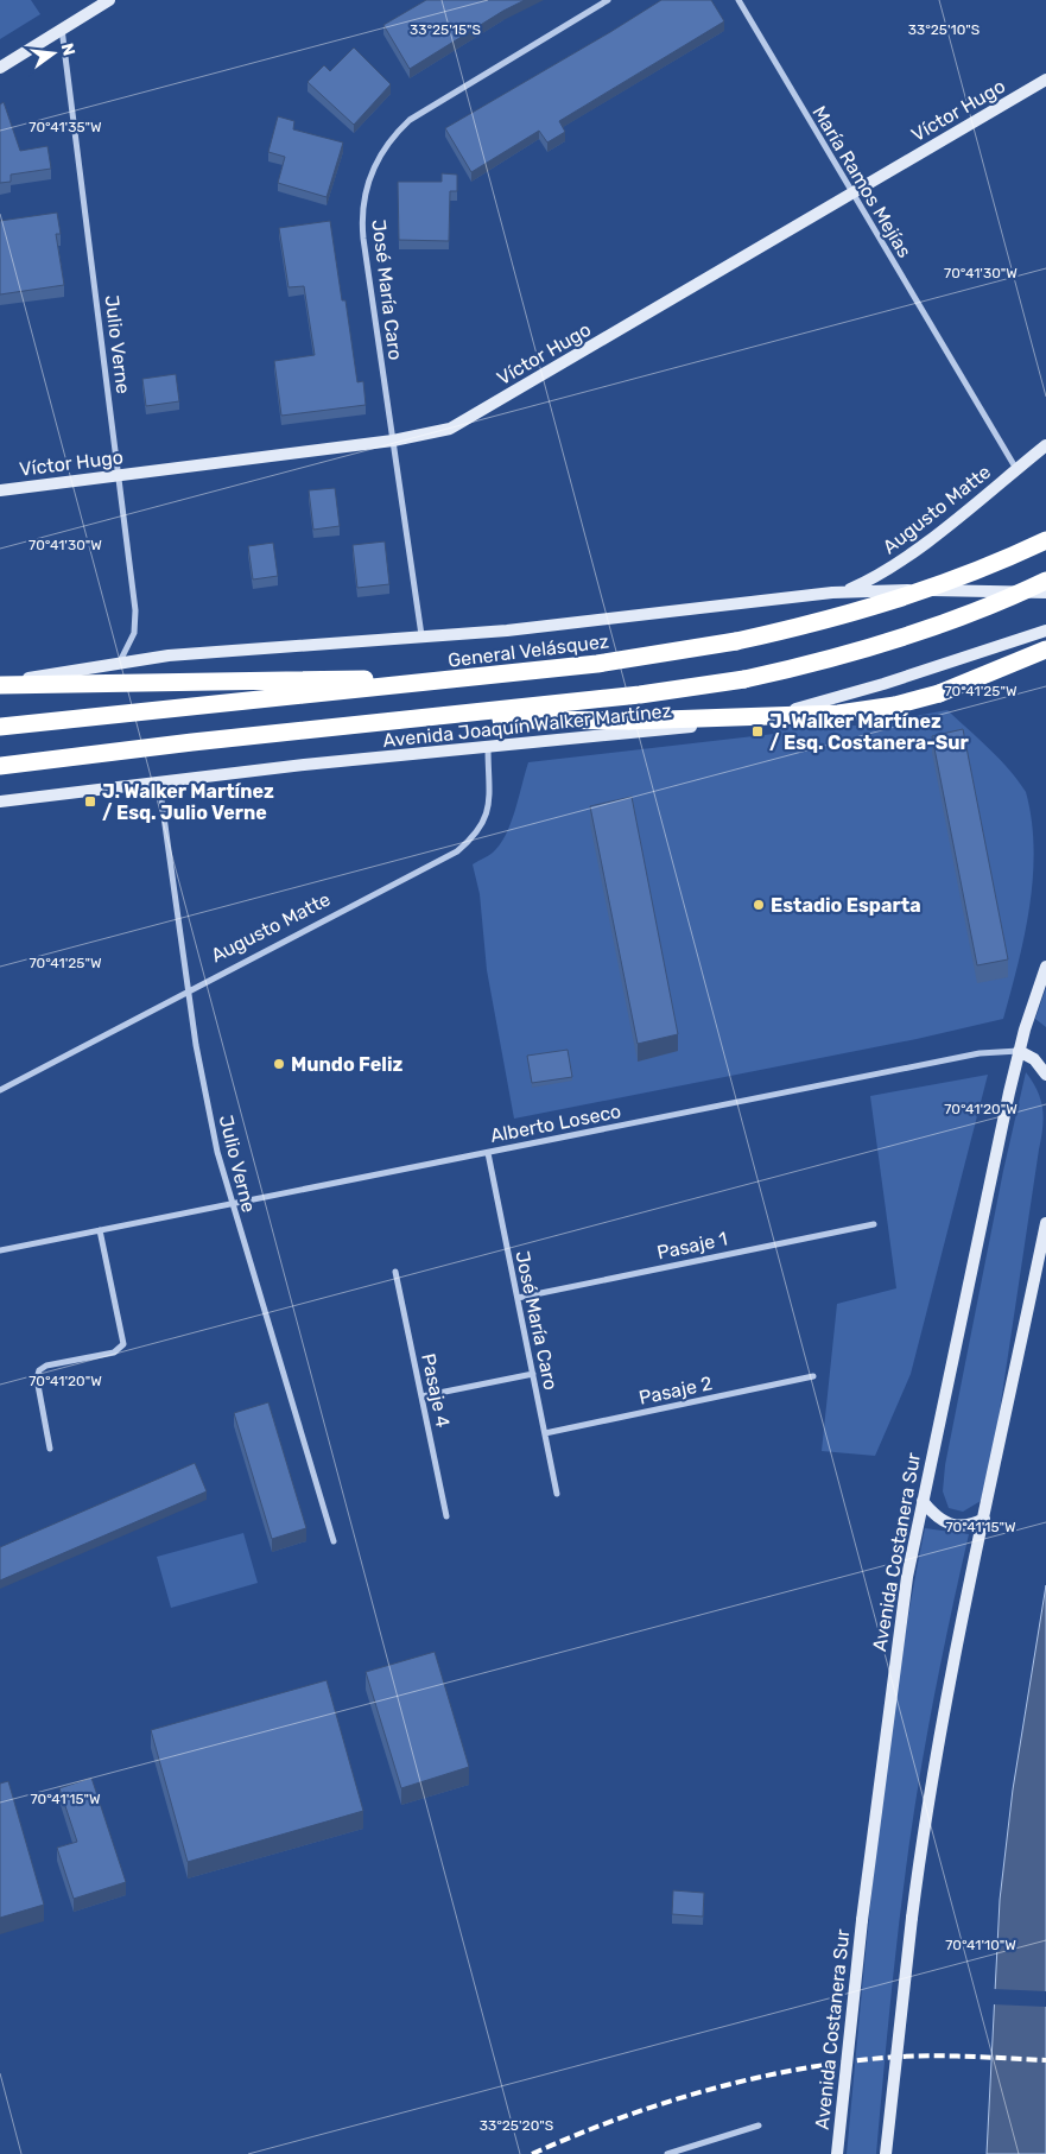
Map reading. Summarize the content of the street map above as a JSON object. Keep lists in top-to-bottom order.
{
  "streets": {
    "highway": ["General Velásquez"],
    "main road": [
      "Víctor Hugo",
      "Augusto Matte",
      "Avenida Joaquín Walker Martínez",
      "Avenida Costanera Sur"
    ],
    "street": [
      "María Ramos Mejías",
      "José María Caro",
      "Julio Verne",
      "Alberto Loseco",
      "Pasaje 1",
      "Pasaje 4",
      "Pasaje 2"
    ]
  },
  "crossings": [
    ["Víctor Hugo", "María Ramos Mejías"],
    ["Víctor Hugo", "José María Caro"],
    ["Víctor Hugo", "Julio Verne"],
    ["María Ramos Mejías", "Augusto Matte"],
    ["José María Caro", "Alberto Loseco"],
    ["José María Caro", "Pasaje 1"],
    ["José María Caro", "Pasaje 2"],
    ["Julio Verne", "Augusto Matte"],
    ["Julio Verne", "Avenida Joaquín Walker Martínez"],
    ["Julio Verne", "Alberto Loseco"],
    ["Augusto Matte", "Avenida Joaquín Walker Martínez"],
    ["Alberto Loseco", "Avenida Costanera Sur"]
  ],
  "places": {
    "transit": ["J. Walker Martínez / Esq. Costanera-Sur", "J. Walker Martínez / Esq. Julio Verne"],
    "other": ["Estadio Esparta", "Mundo Feliz"]
  },
  "north": "right",
  "coordinates": [
    "33°25'15\"S",
    "33°25'10\"S",
    "70°41'35\"W",
    "70°41'30\"W",
    "70°41'25\"W",
    "70°41'20\"W",
    "70°41'15\"W",
    "70°41'10\"W",
    "33°25'20\"S"
  ]
}
